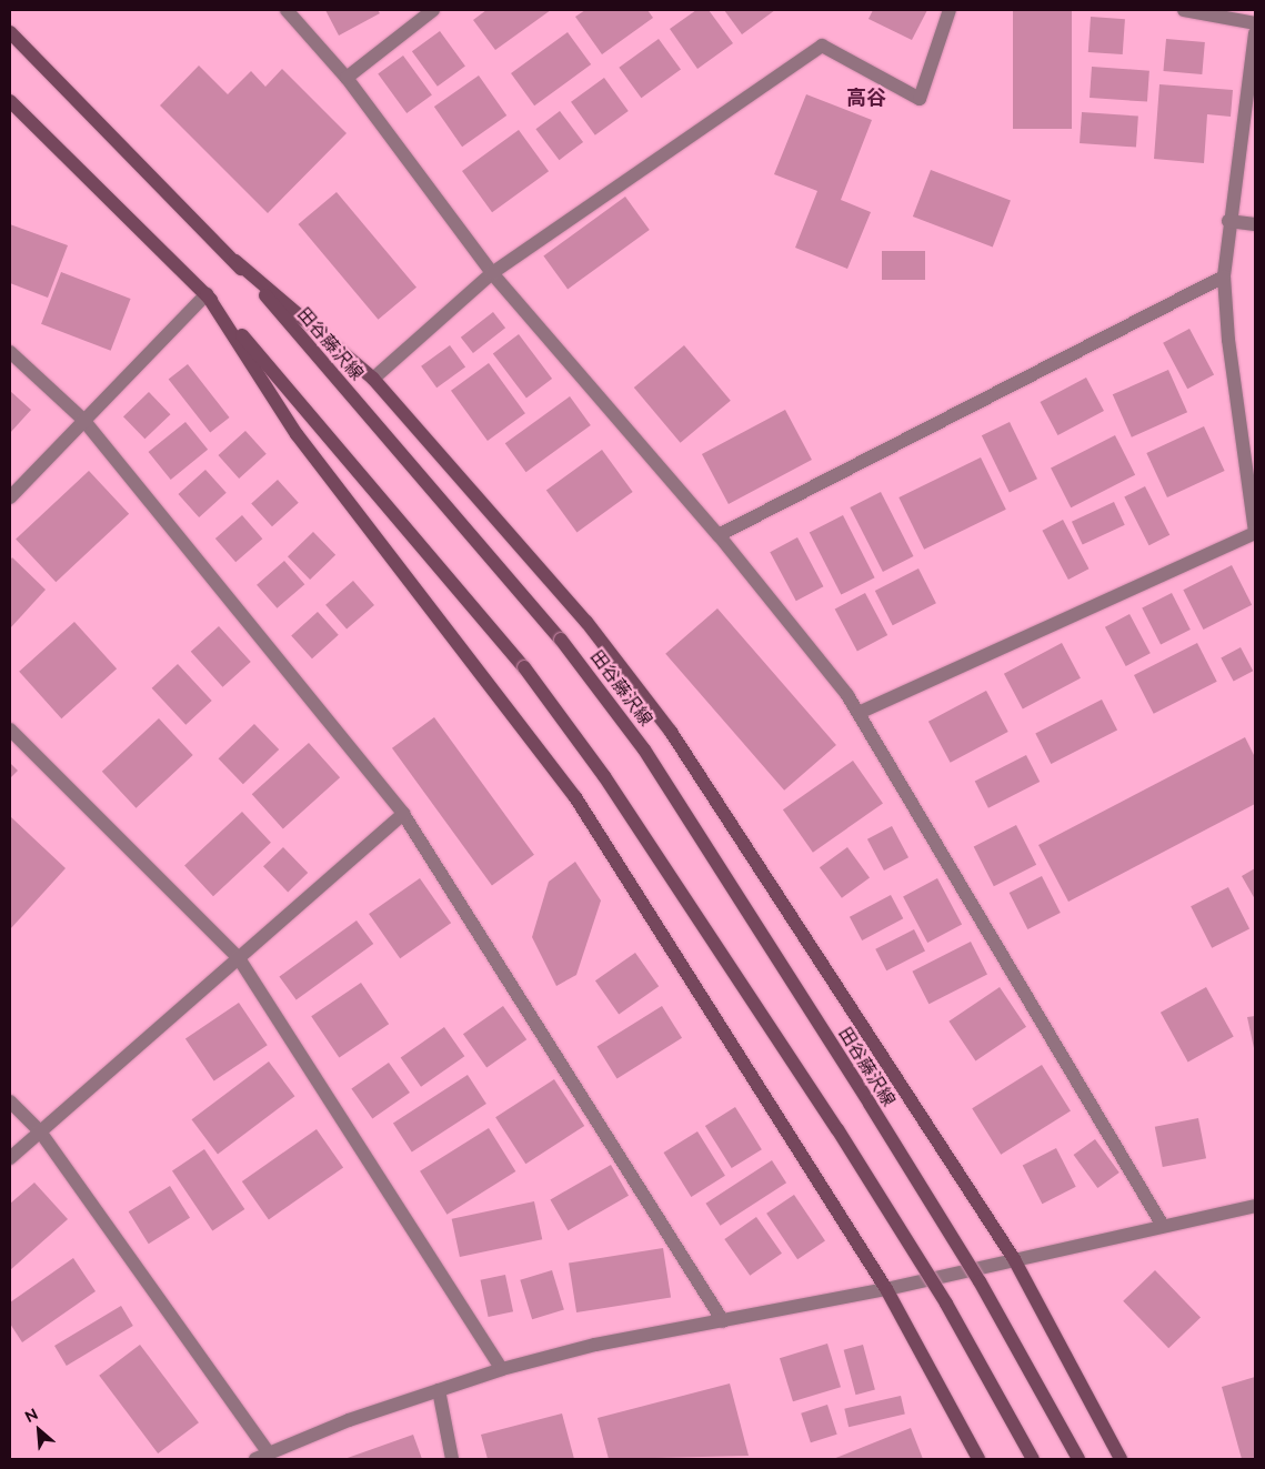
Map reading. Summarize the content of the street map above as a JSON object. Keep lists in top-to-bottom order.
{
  "streets": {
    "main road": ["田谷藤沢線"]
  },
  "districts": ["高谷"],
  "north": "top left"
}
